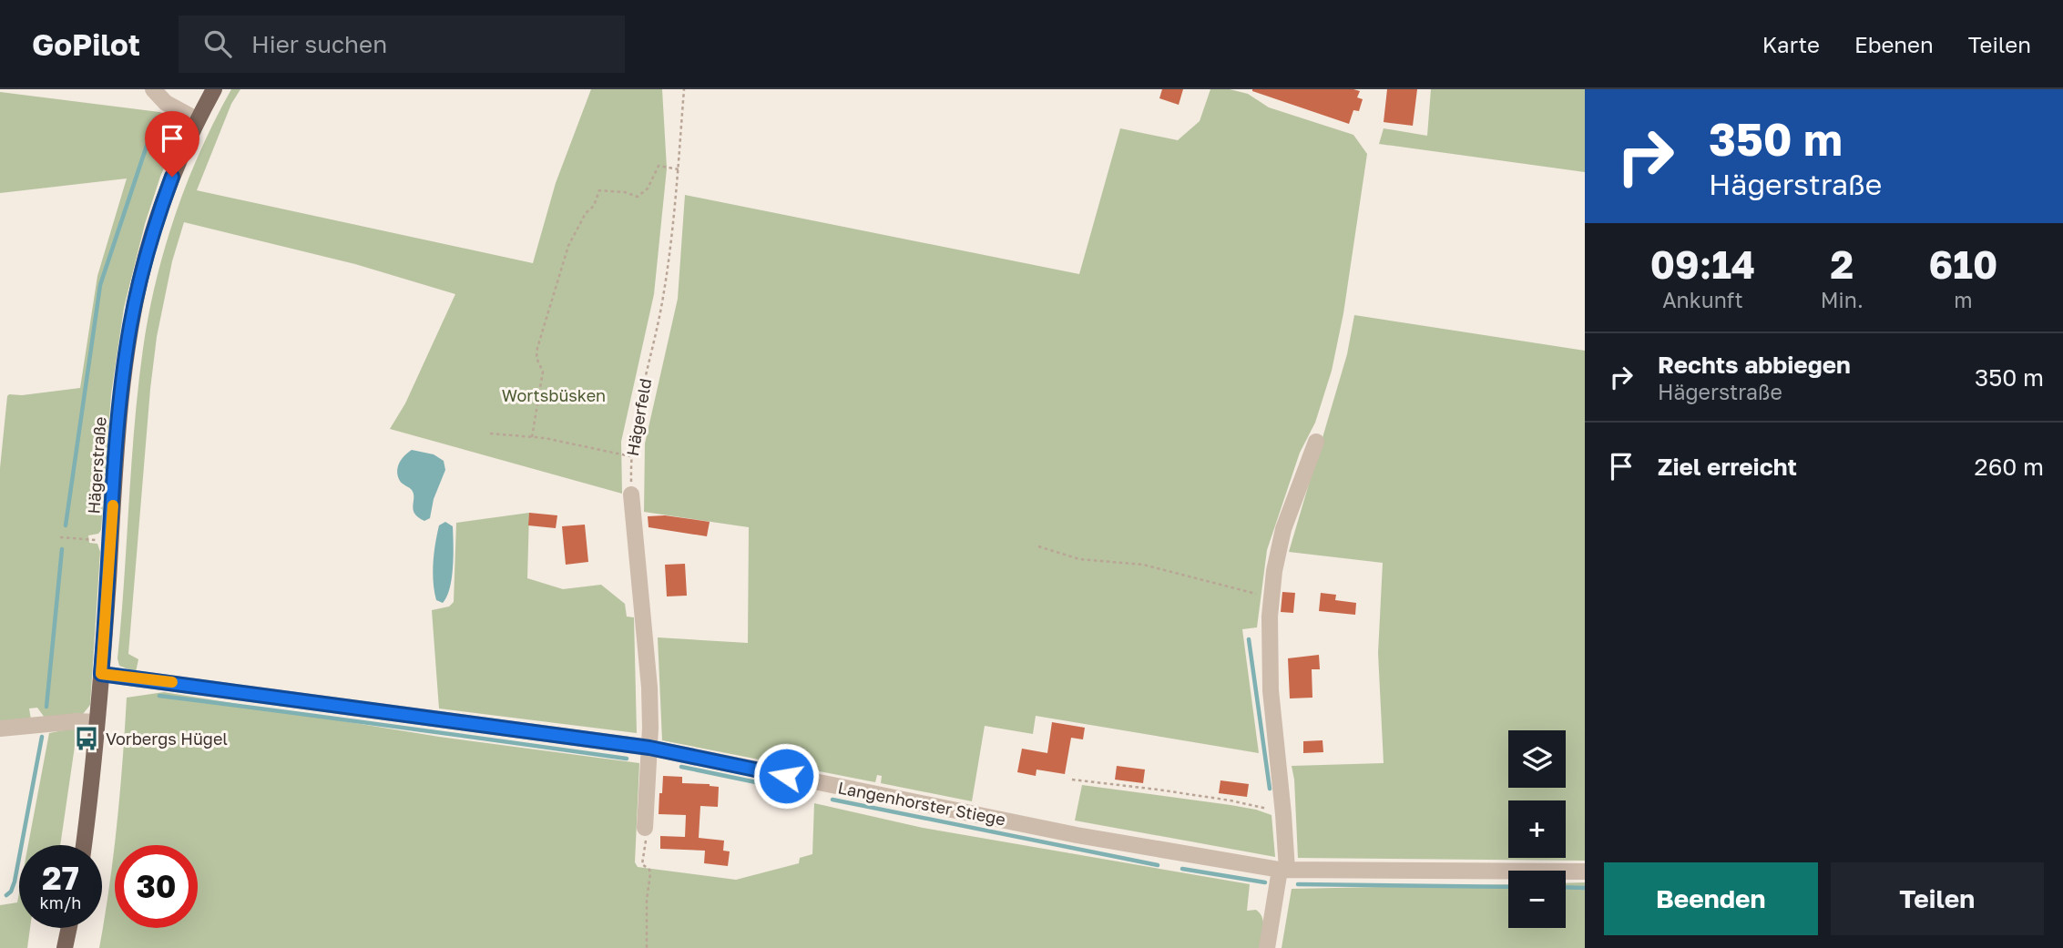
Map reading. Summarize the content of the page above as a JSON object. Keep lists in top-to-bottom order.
{
  "streets": {
    "main road": ["Hägerstraße"],
    "street": ["Langenhorster Stiege"],
    "path": ["Hägerfeld"]
  },
  "crossings": [
    ["Hägerstraße", "Langenhorster Stiege"]
  ],
  "parks": ["Wortsbüsken"],
  "places": {
    "bus stop": ["Vorbergs Hügel"]
  },
  "page": {
    "header": "GoPilot",
    "search": "Hier suchen",
    "nav": ["Karte", "Ebenen", "Teilen"],
    "turn": ["350 m", "Hägerstraße"],
    "eta": [
      "09:14",
      "Ankunft",
      "2",
      "Min.",
      "610",
      "m"
    ],
    "list": [
      {
        "name": "Rechts abbiegen",
        "note": "Hägerstraße",
        "value": "350 m"
      },
      {
        "name": "Ziel erreicht",
        "value": "260 m"
      }
    ],
    "map_buttons": ["+", "−"],
    "speed": "27 km/h",
    "limit": "30",
    "buttons": ["Beenden", "Teilen"]
  }
}
